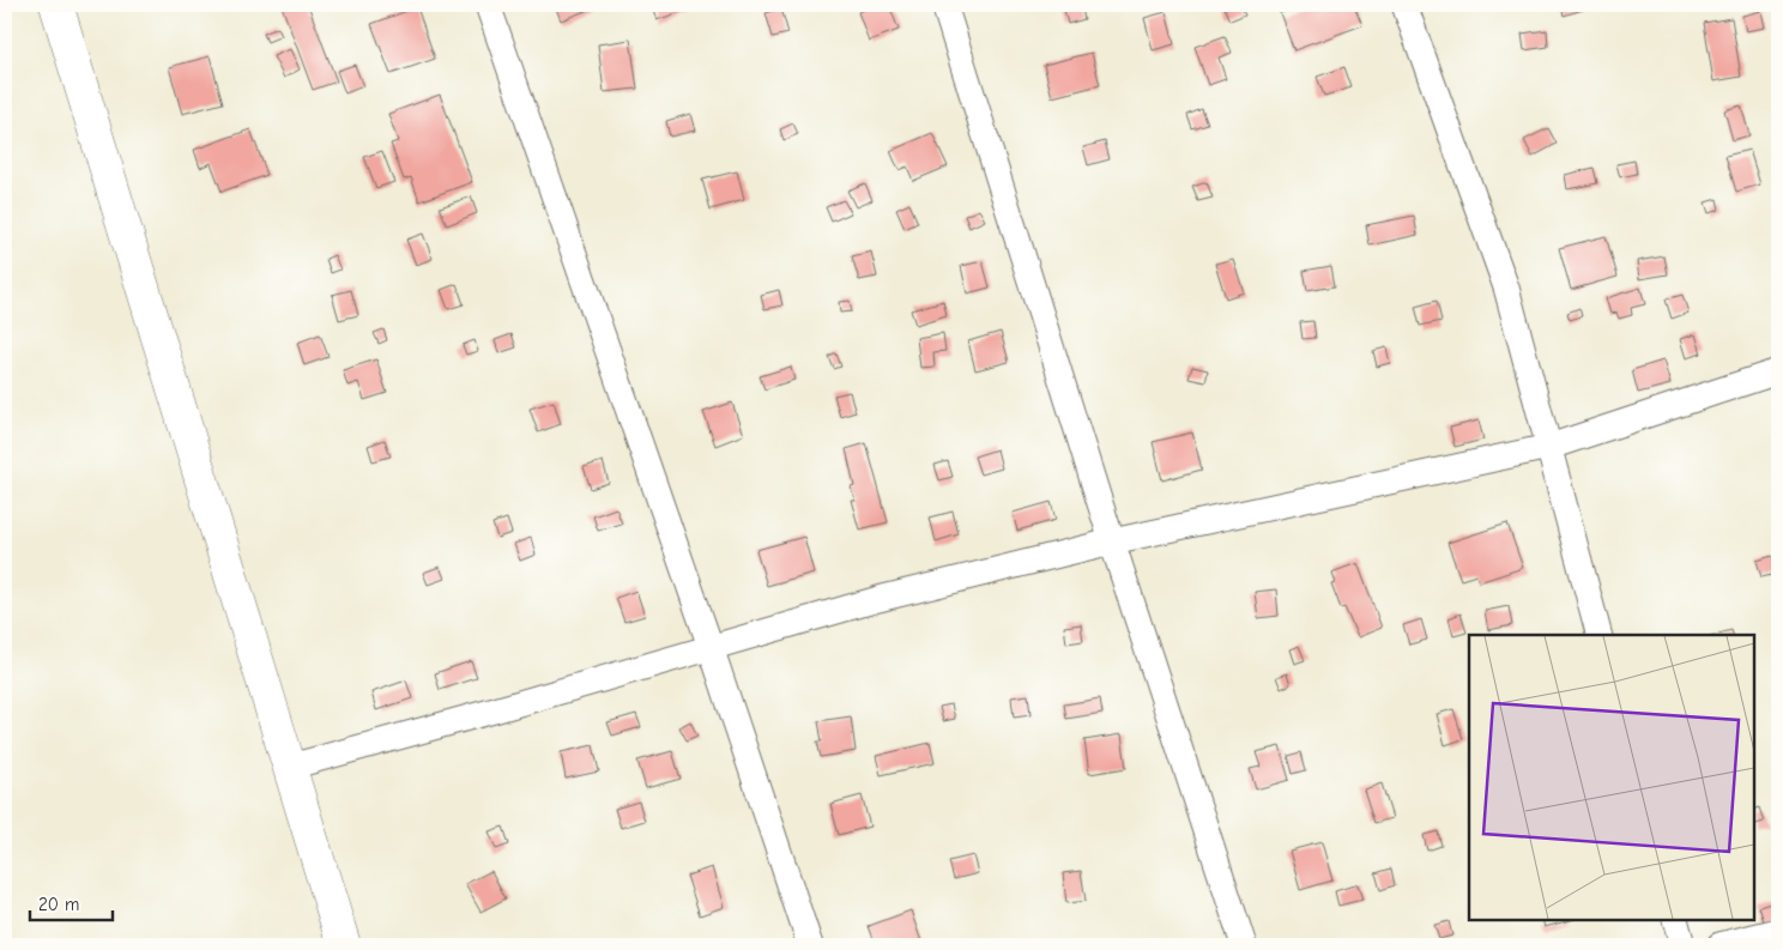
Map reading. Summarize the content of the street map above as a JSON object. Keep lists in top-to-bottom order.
{
  "scale_bar": "20 m"
}
